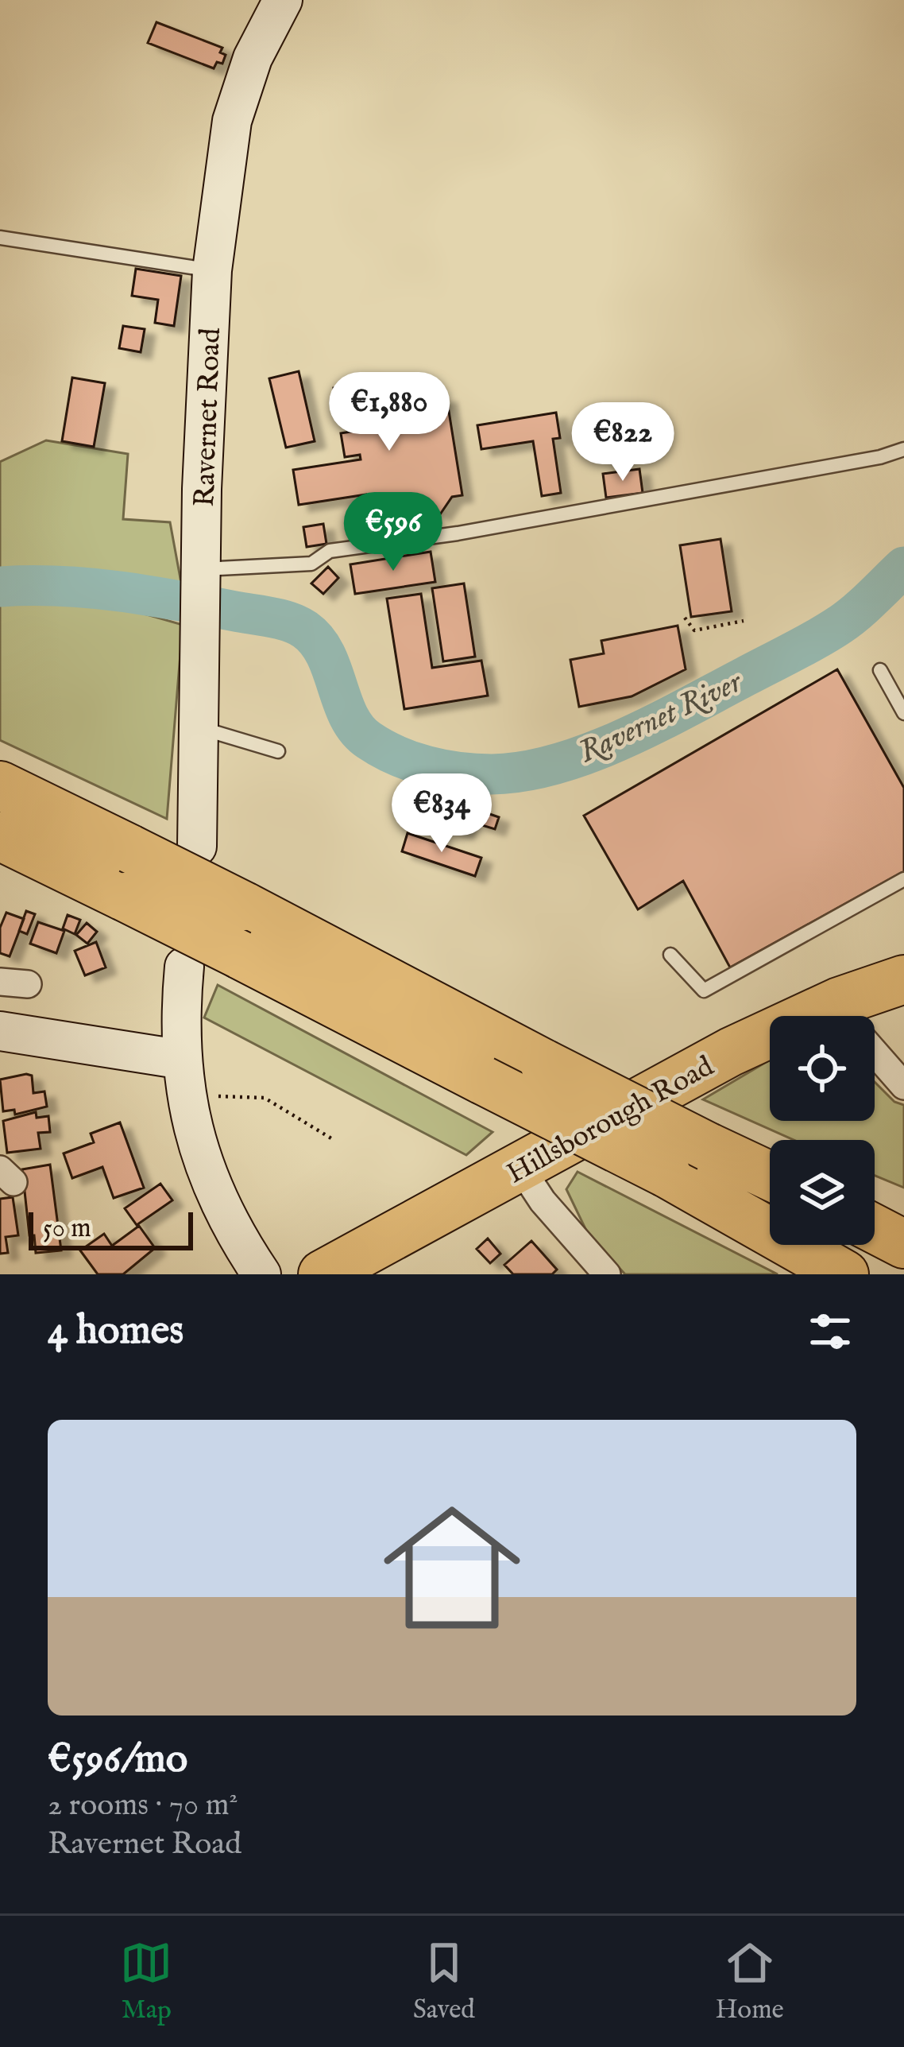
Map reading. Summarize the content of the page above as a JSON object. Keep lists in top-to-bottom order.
{
  "streets": {
    "highway": ["Hillsborough Road"],
    "street": ["Ravernet Road"]
  },
  "water": ["Ravernet River"],
  "scale_bar": "50 m",
  "page": {
    "price": [
      "€1,880",
      "€822",
      "€596",
      "€834"
    ],
    "scale": "50 m",
    "heading": "4 homes",
    "list": [
      {
        "name": "€596/mo",
        "note": "2 rooms · 70 m² · Ravernet Road"
      }
    ],
    "tabs": ["Map", "Saved", "Home"]
  }
}
